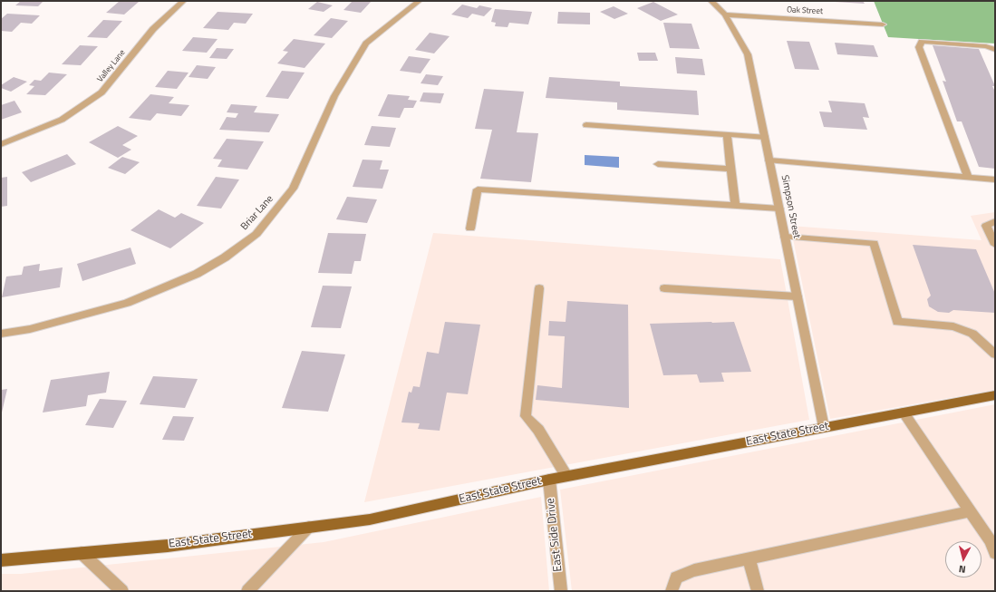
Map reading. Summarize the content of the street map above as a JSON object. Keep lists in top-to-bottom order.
{
  "streets": {
    "main road": ["East State Street"],
    "street": [
      "Oak Street",
      "Valley Lane",
      "Simpson Street",
      "Briar Lane",
      "East Side Drive"
    ]
  },
  "crossings": [
    ["Oak Street", "Simpson Street"],
    ["Simpson Street", "East State Street"],
    ["East State Street", "East Side Drive"]
  ],
  "north": "bottom"
}
